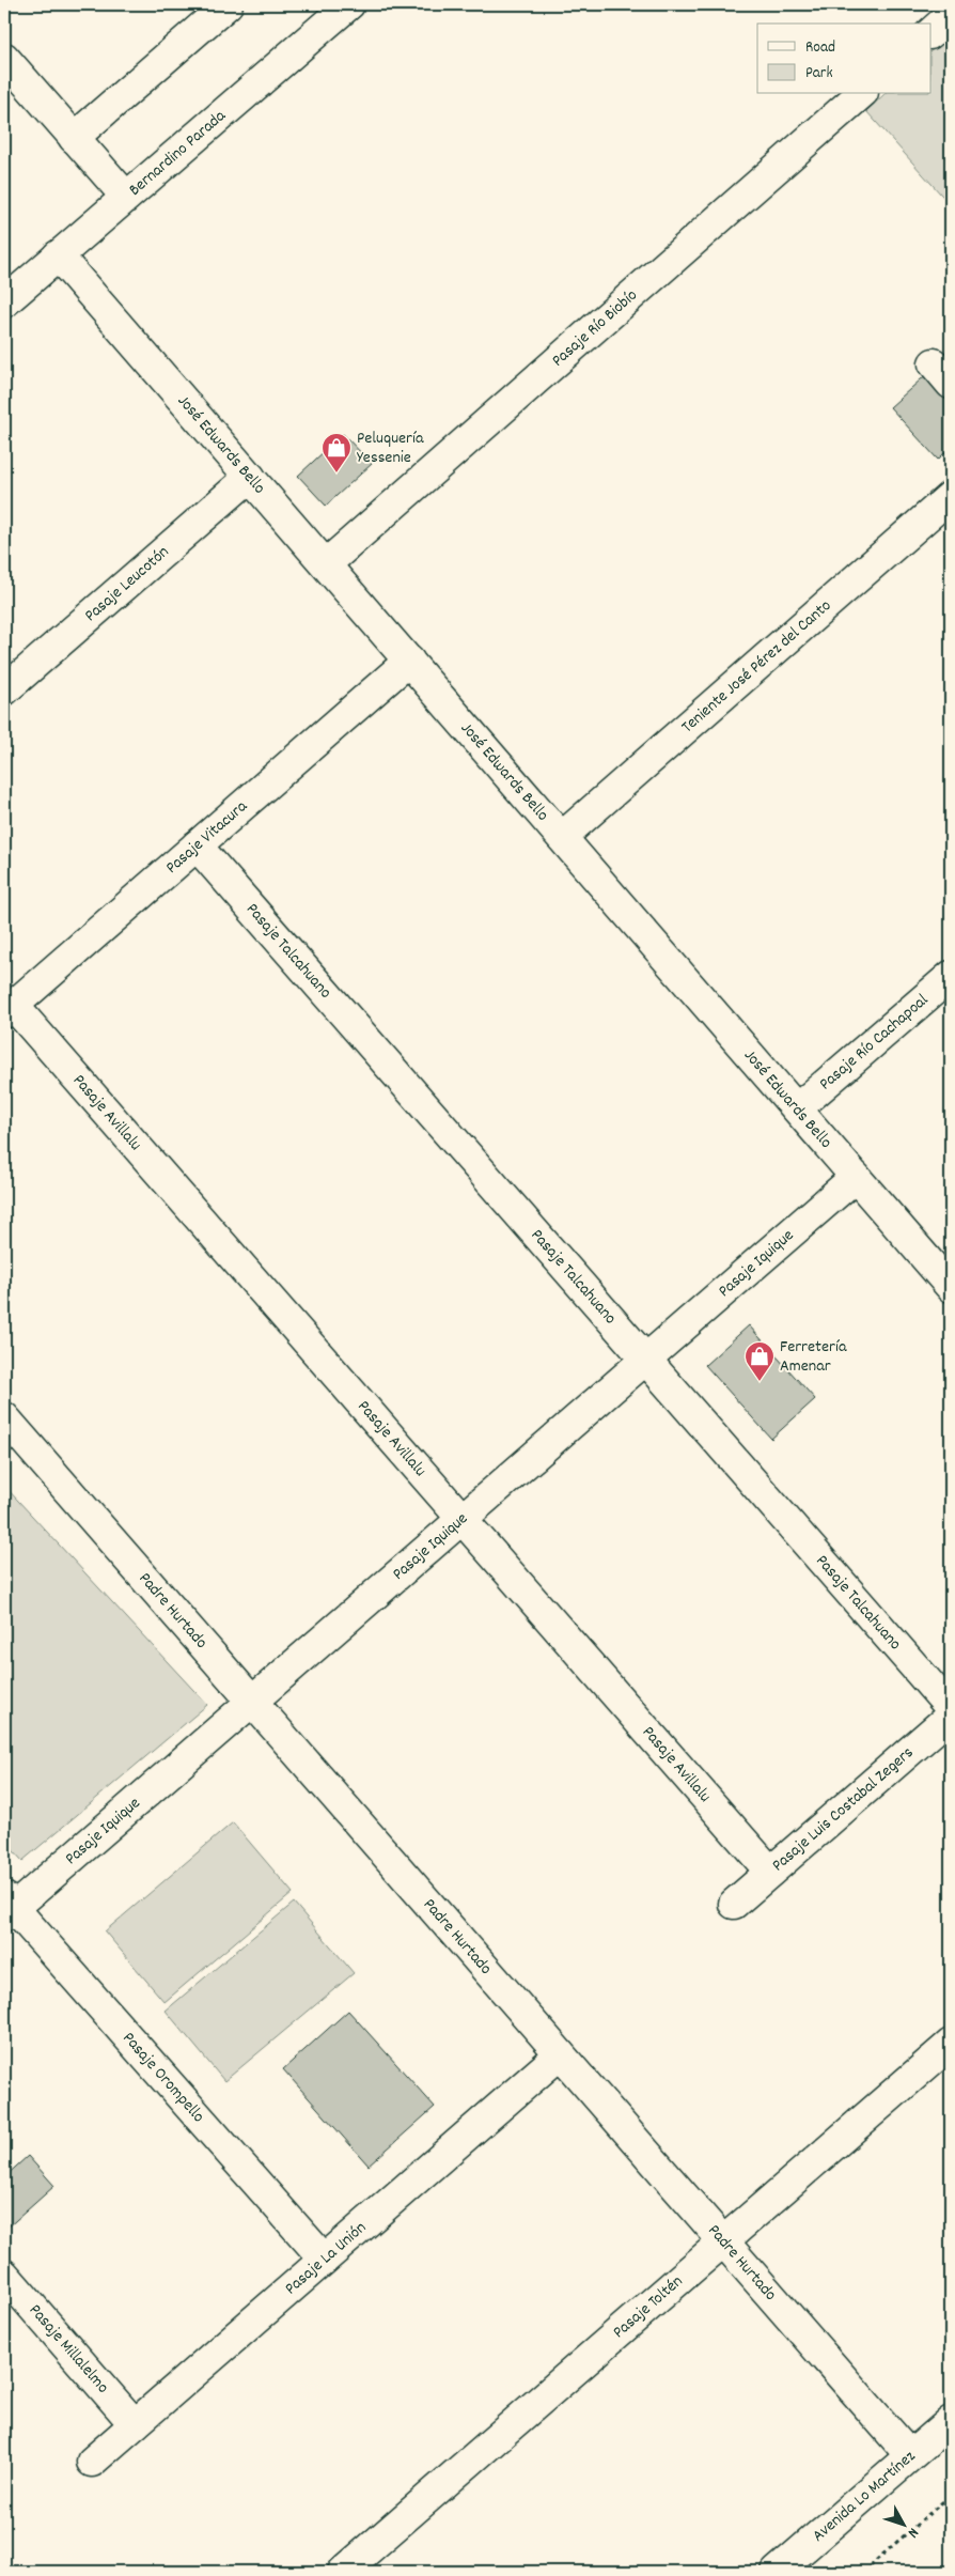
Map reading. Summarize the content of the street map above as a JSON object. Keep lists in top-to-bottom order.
{
  "streets": {
    "street": [
      "Bernardino Parada",
      "Pasaje Río Biobío",
      "José Edwards Bello",
      "Pasaje Leucotón",
      "Teniente José Pérez del Canto",
      "Pasaje Vitacura",
      "Pasaje Talcahuano",
      "Pasaje Río Cachapoal",
      "Pasaje Avillalu",
      "Pasaje Iquique",
      "Padre Hurtado",
      "Pasaje Luis Costabal Zegers",
      "Pasaje Orompello",
      "Pasaje La Unión",
      "Pasaje Toltén",
      "Pasaje Millalelmo",
      "Avenida Lo Martínez"
    ]
  },
  "crossings": [
    ["Bernardino Parada", "José Edwards Bello"],
    ["Pasaje Río Biobío", "José Edwards Bello"],
    ["José Edwards Bello", "Pasaje Leucotón"],
    ["José Edwards Bello", "Teniente José Pérez del Canto"],
    ["José Edwards Bello", "Pasaje Vitacura"],
    ["José Edwards Bello", "Pasaje Río Cachapoal"],
    ["José Edwards Bello", "Pasaje Iquique"],
    ["Pasaje Vitacura", "Pasaje Talcahuano"],
    ["Pasaje Vitacura", "Pasaje Avillalu"],
    ["Pasaje Talcahuano", "Pasaje Iquique"],
    ["Pasaje Avillalu", "Pasaje Iquique"],
    ["Pasaje Avillalu", "Pasaje Luis Costabal Zegers"],
    ["Pasaje Iquique", "Padre Hurtado"],
    ["Pasaje Iquique", "Pasaje Orompello"],
    ["Padre Hurtado", "Pasaje La Unión"],
    ["Padre Hurtado", "Pasaje Toltén"],
    ["Padre Hurtado", "Avenida Lo Martínez"],
    ["Pasaje Orompello", "Pasaje La Unión"],
    ["Pasaje La Unión", "Pasaje Millalelmo"]
  ],
  "places": {
    "shop": ["Peluquería Yessenie", "Ferretería Amenar"]
  },
  "legend": ["Road", "Park"],
  "north": "bottom right"
}
